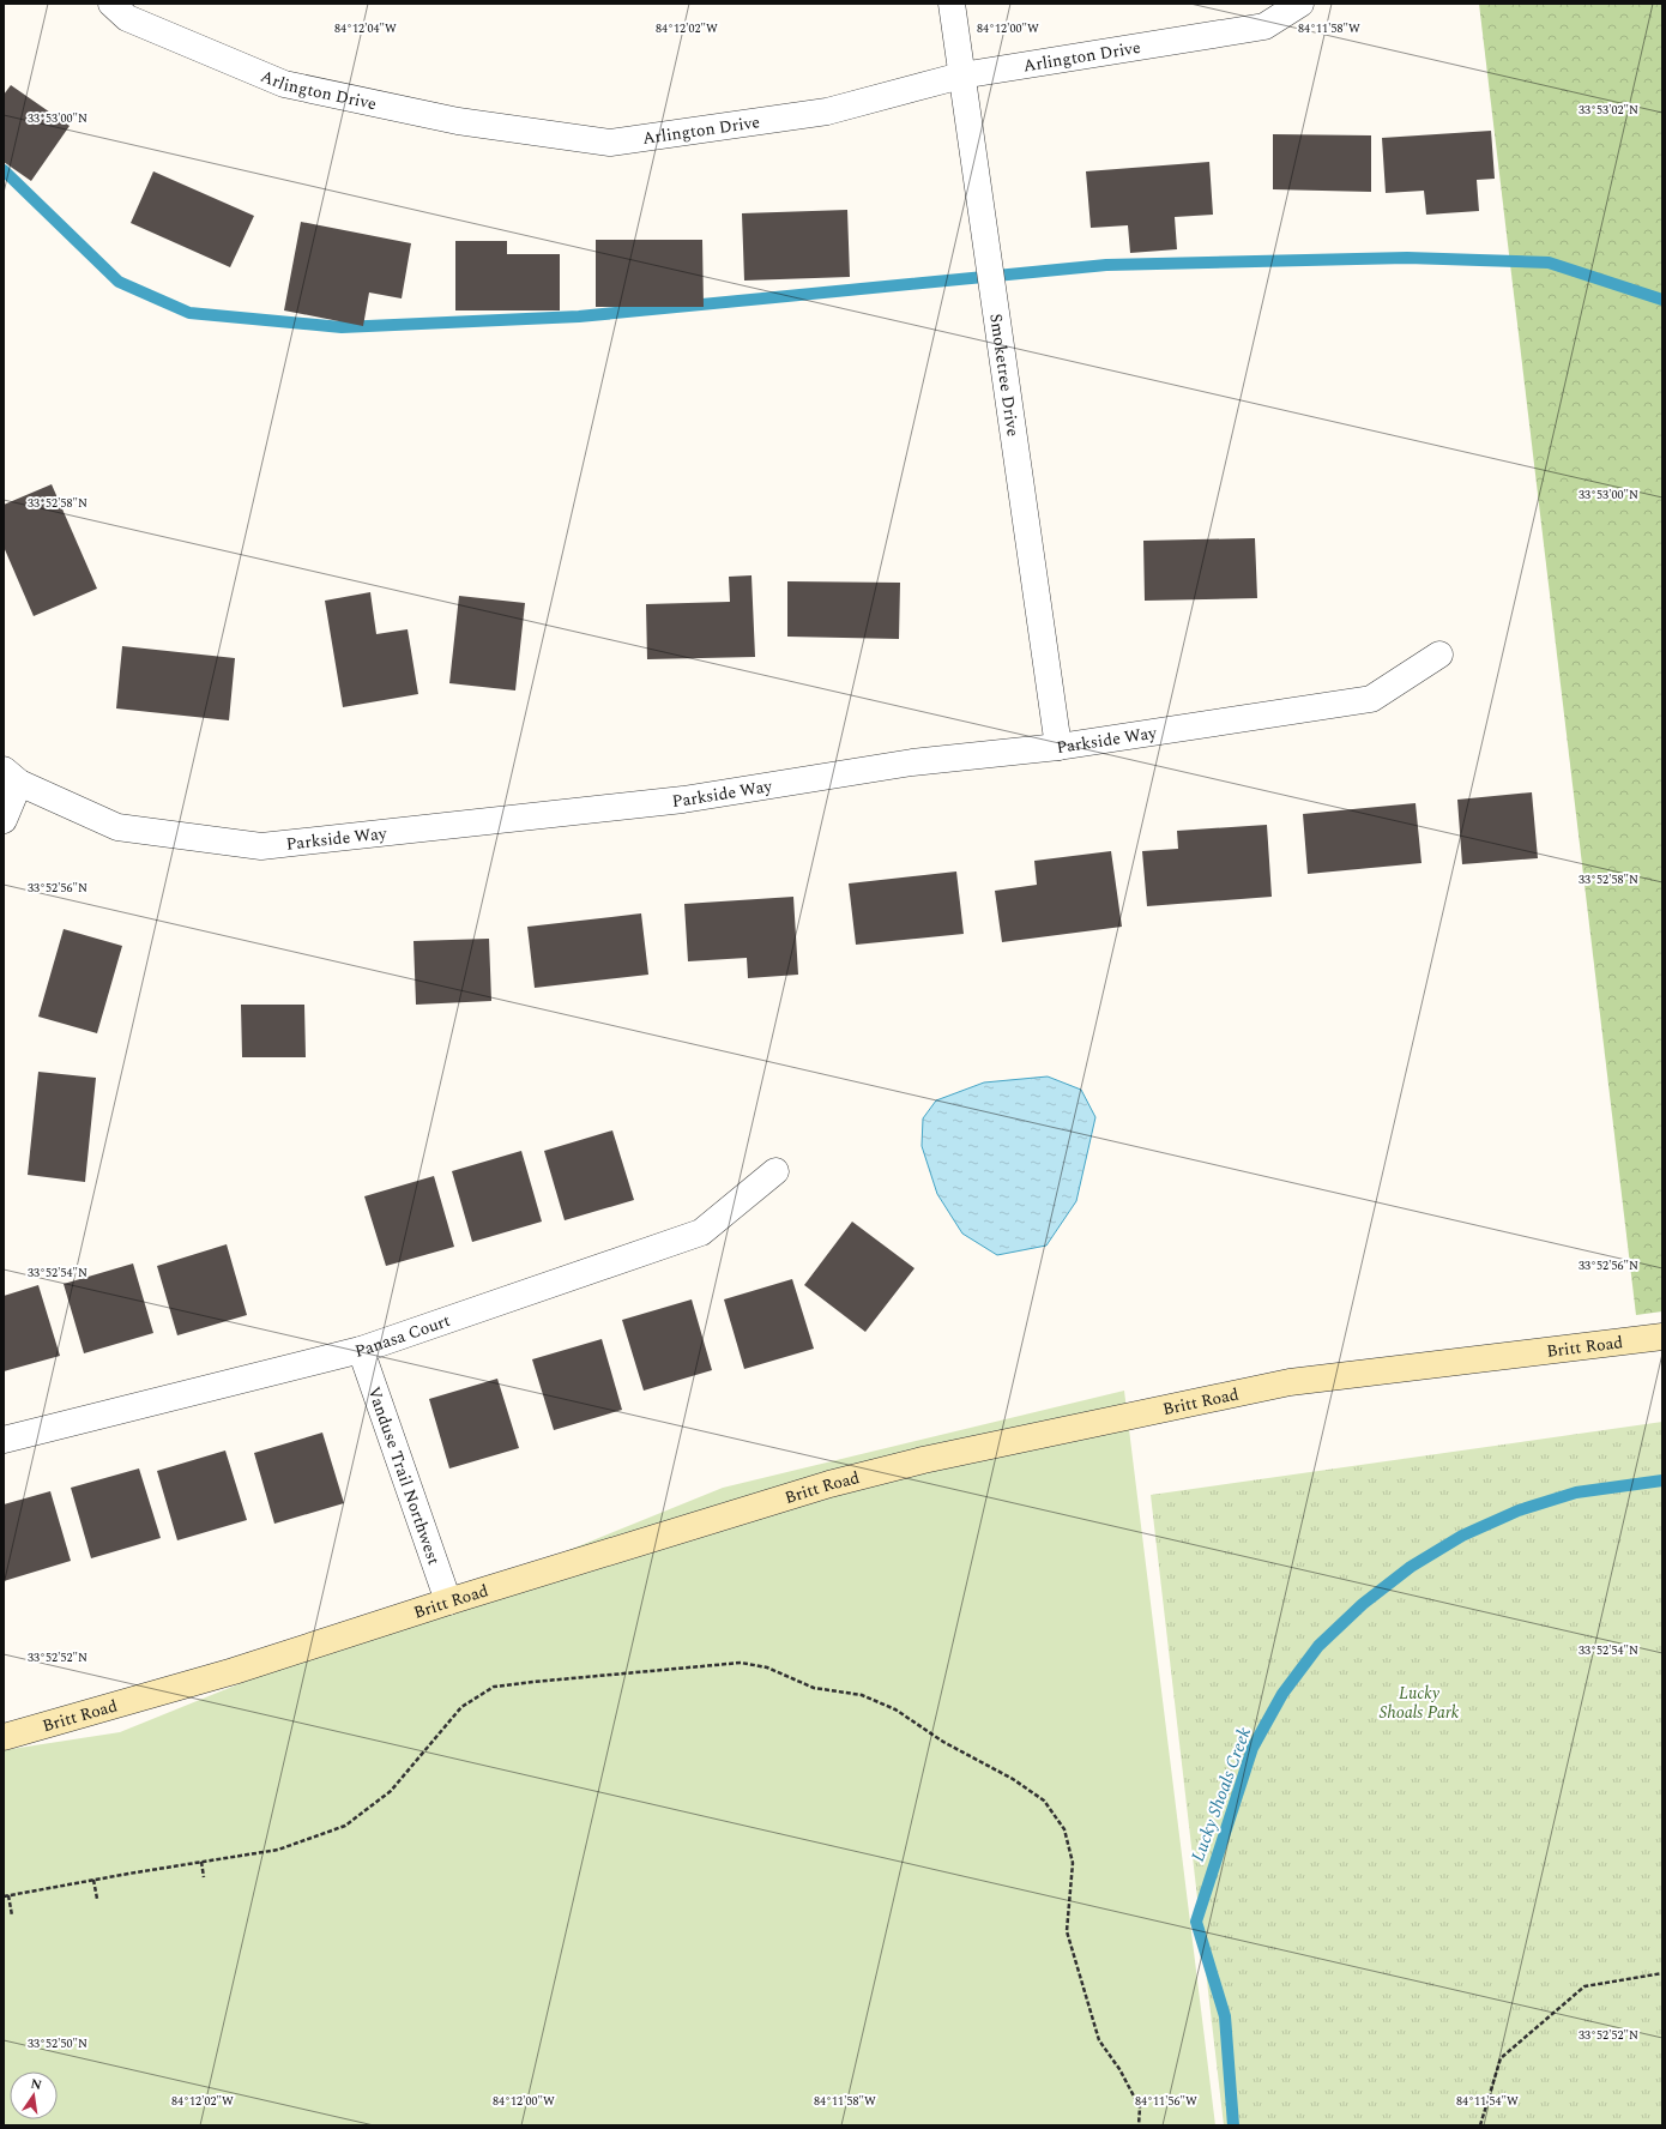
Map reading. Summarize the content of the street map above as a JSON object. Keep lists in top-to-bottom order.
{
  "streets": {
    "street": [
      "Arlington Drive",
      "Smoketree Drive",
      "Parkside Way",
      "Panasa Court",
      "Britt Road",
      "Vanduse Trail Northwest"
    ]
  },
  "crossings": [
    ["Arlington Drive", "Smoketree Drive"],
    ["Smoketree Drive", "Parkside Way"],
    ["Panasa Court", "Vanduse Trail Northwest"],
    ["Britt Road", "Vanduse Trail Northwest"]
  ],
  "water": ["Lucky Shoals Creek"],
  "parks": ["Lucky Shoals Park"],
  "north": "top",
  "coordinates": [
    "84°12'02\"W",
    "84°12'00\"W",
    "84°11'58\"W",
    "84°12'04\"W",
    "33°53'02\"N",
    "33°53'00\"N",
    "33°52'58\"N",
    "33°52'56\"N",
    "33°52'54\"N",
    "33°52'52\"N",
    "33°52'50\"N",
    "84°11'56\"W",
    "84°11'54\"W"
  ]
}
